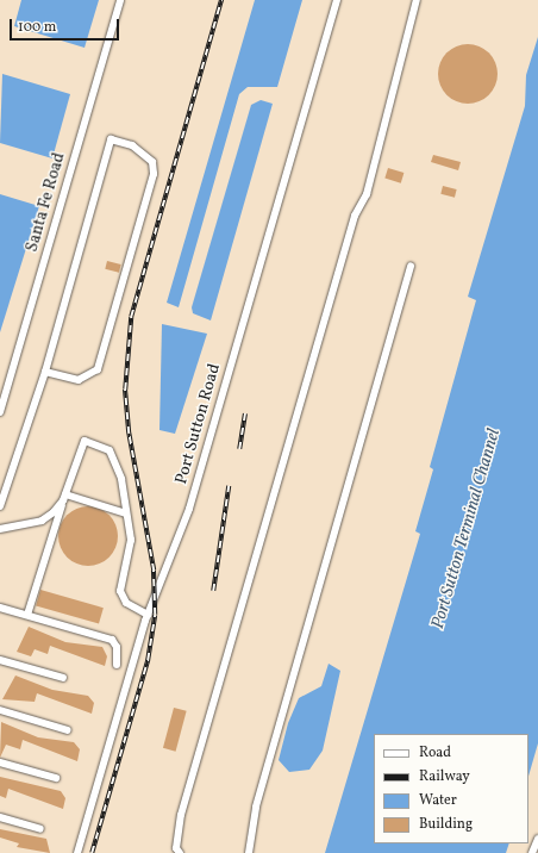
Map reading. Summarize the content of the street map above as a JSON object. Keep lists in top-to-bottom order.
{
  "streets": {
    "street": ["Santa Fe Road", "Port Sutton Road"]
  },
  "water": ["Port Sutton Terminal Channel"],
  "legend": [
    "Road",
    "Railway",
    "Water",
    "Building"
  ],
  "scale_bar": "100 m"
}
